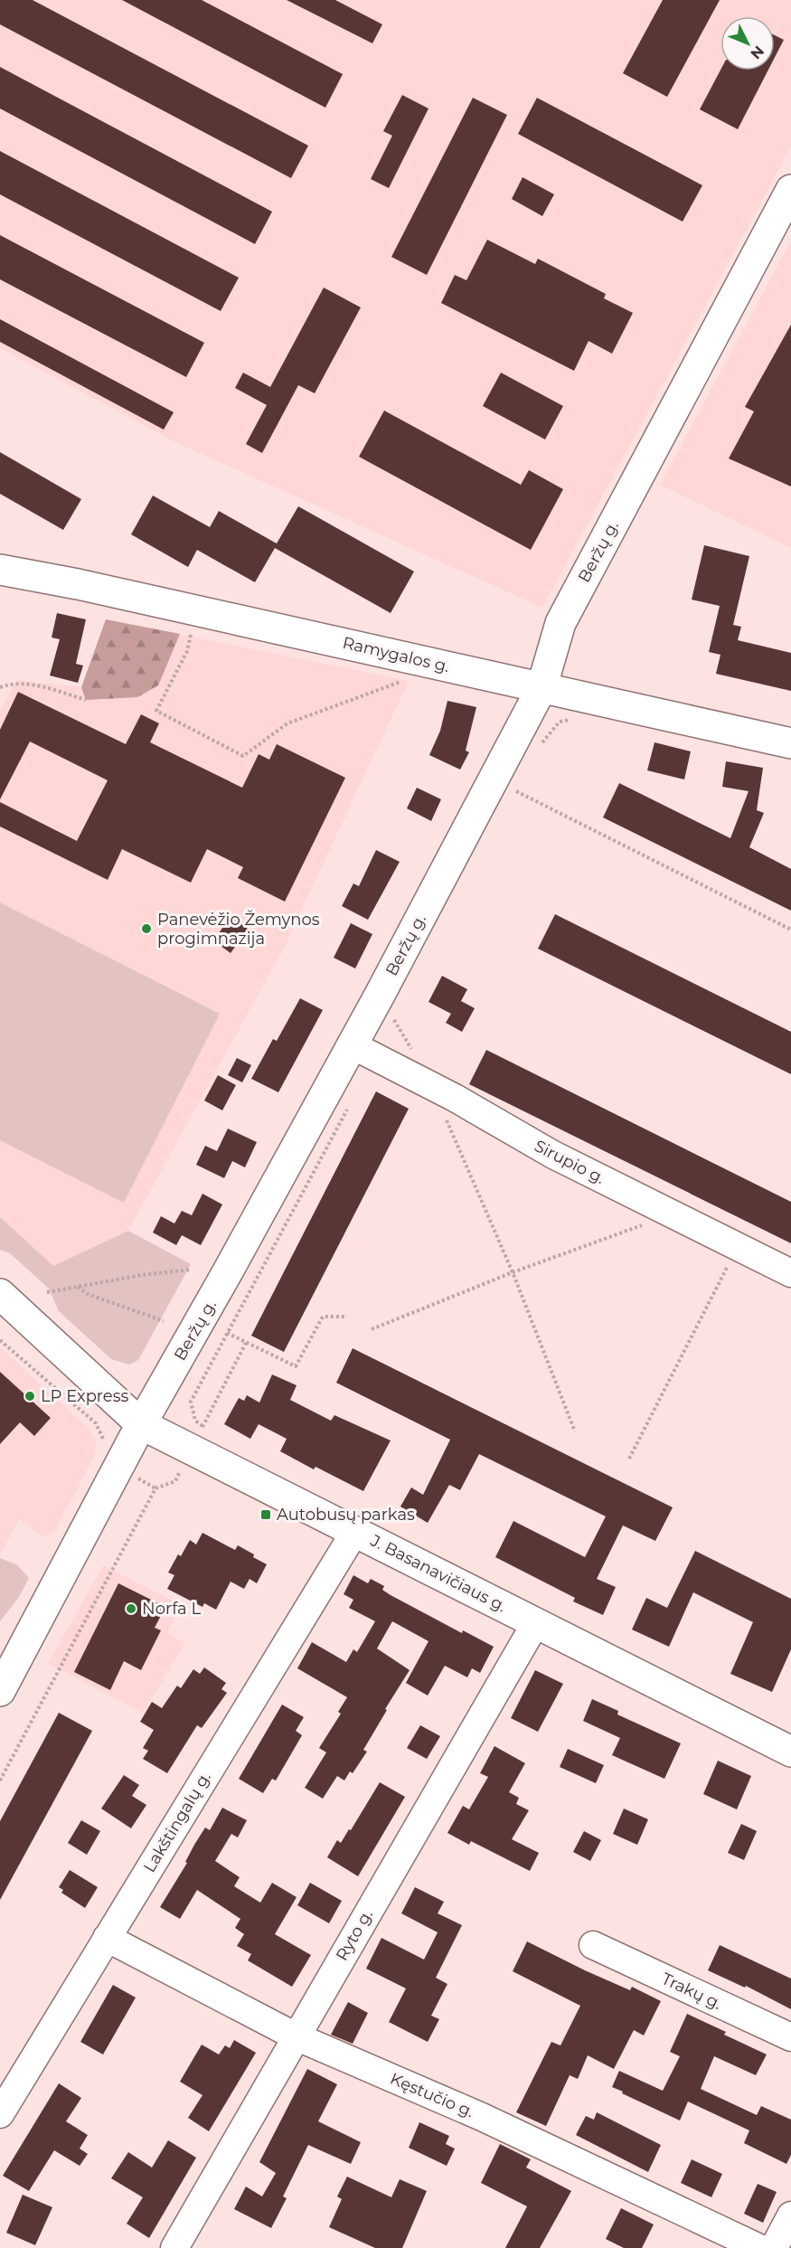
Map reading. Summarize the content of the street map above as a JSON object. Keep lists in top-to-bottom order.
{
  "streets": {
    "main road": ["Beržų g.", "Ramygalos g.", "J. Basanavičiaus g."],
    "street": [
      "Sirupio g.",
      "Lakštingalų g.",
      "Ryto g.",
      "Trakų g.",
      "Kęstučio g."
    ]
  },
  "crossings": [
    ["Beržų g.", "Ramygalos g."],
    ["Beržų g.", "Sirupio g."],
    ["Beržų g.", "J. Basanavičiaus g."],
    ["J. Basanavičiaus g.", "Lakštingalų g."],
    ["J. Basanavičiaus g.", "Ryto g."],
    ["Lakštingalų g.", "Kęstučio g."],
    ["Ryto g.", "Kęstučio g."]
  ],
  "places": {
    "other": ["Panevėžio Žemynos progimnazija", "LP Express", "Norfa L"],
    "transit": ["Autobusų parkas"]
  },
  "north": "bottom right"
}
